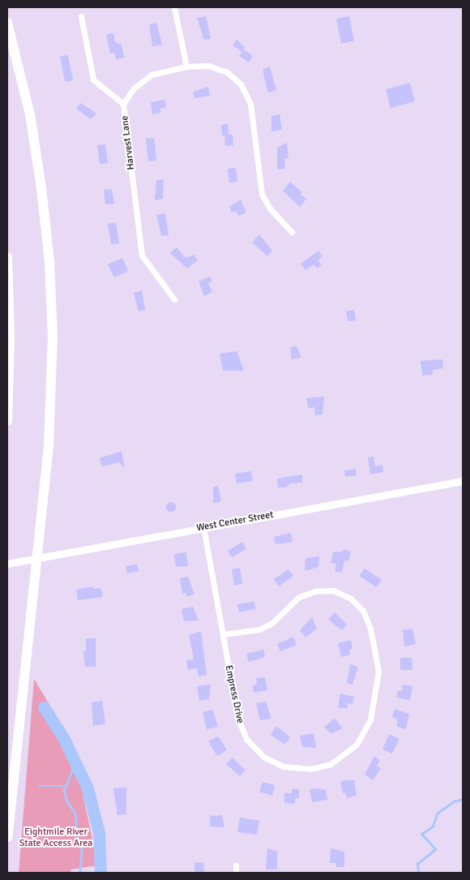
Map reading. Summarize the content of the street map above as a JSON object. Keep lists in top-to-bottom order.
{
  "streets": {
    "street": ["Harvest Lane", "West Center Street", "Empress Drive"]
  },
  "crossings": [
    ["West Center Street", "Empress Drive"]
  ],
  "parks": ["Eightmile River State Access Area"]
}
